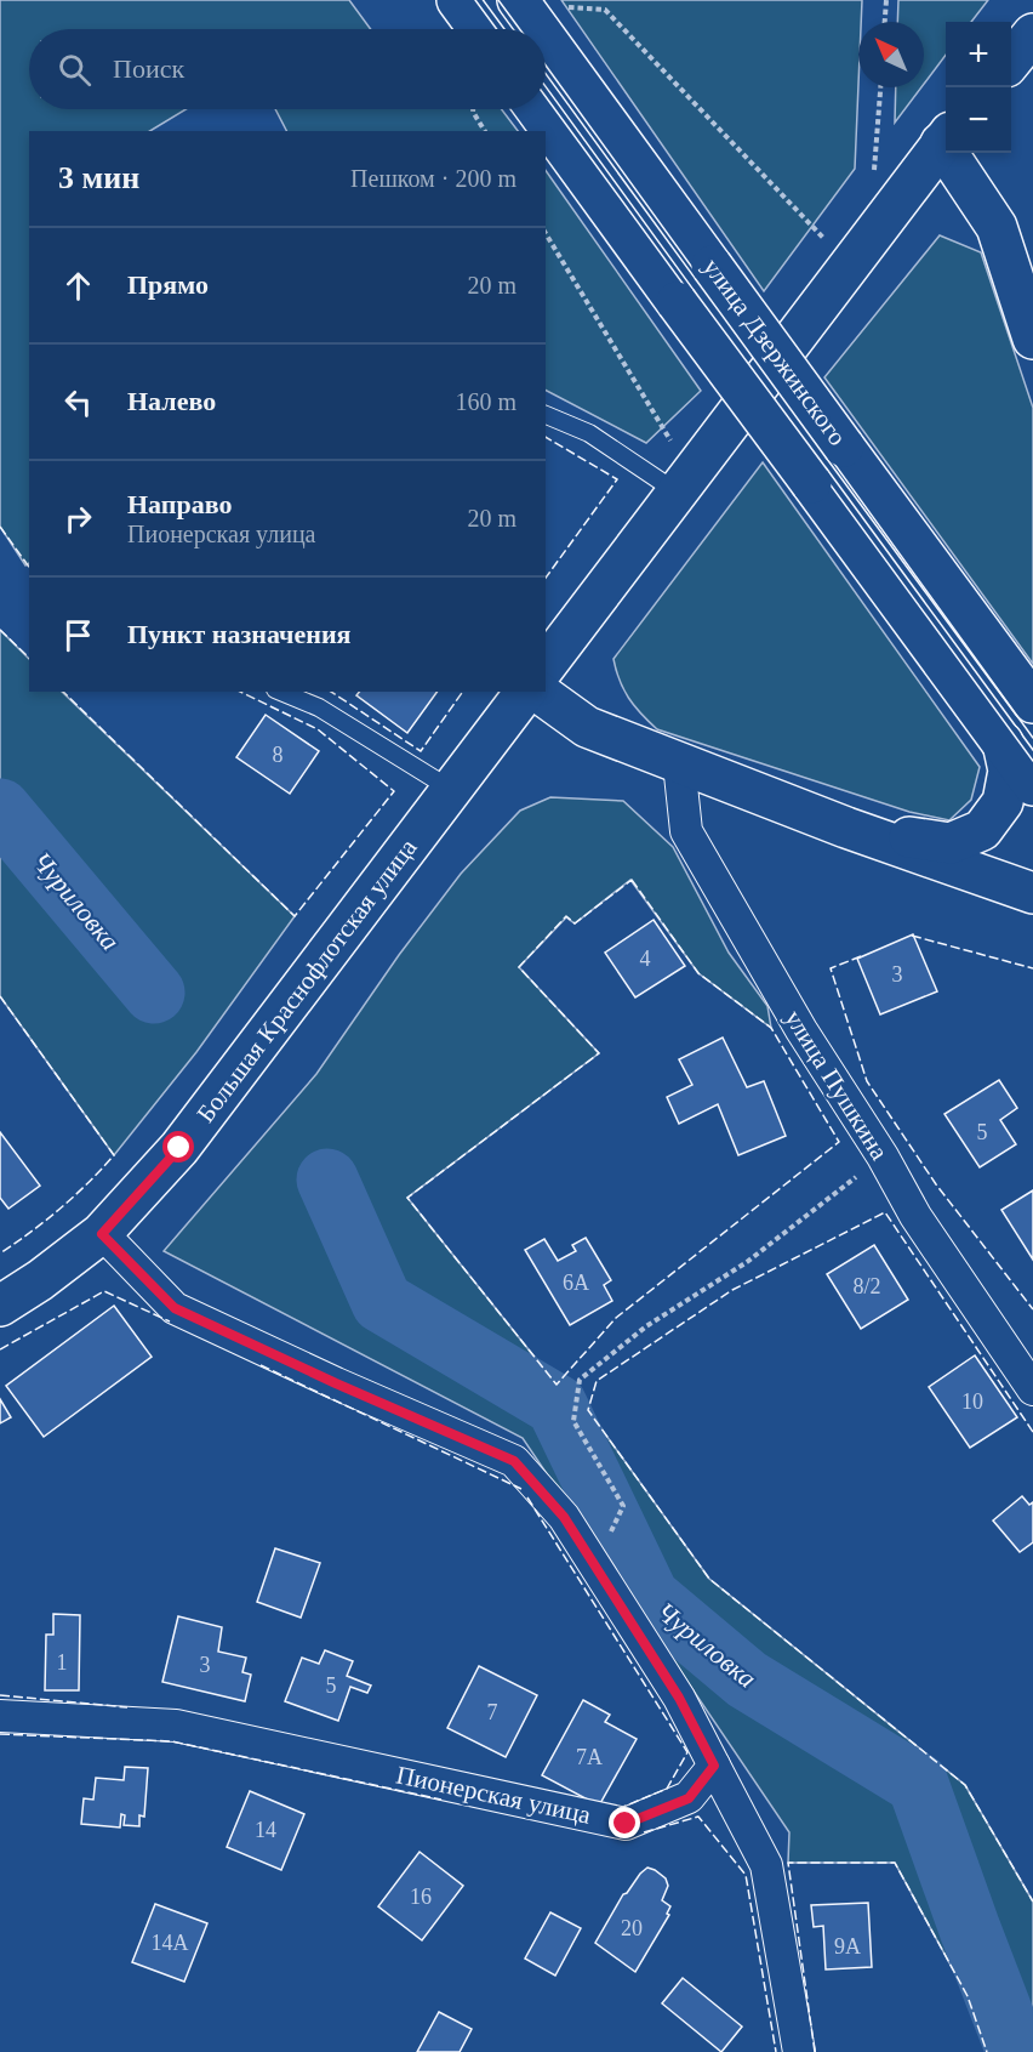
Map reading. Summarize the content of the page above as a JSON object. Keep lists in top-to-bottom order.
{
  "streets": {
    "main road": ["улица Дзержинского", "Большая Краснофлотская улица"],
    "street": ["улица Пушкина", "Пионерская улица"]
  },
  "water": ["Чуриловка"],
  "house_numbers": [
    "8",
    "4",
    "3",
    "5",
    "6А",
    "8/2",
    "10",
    "1",
    "3",
    "5",
    "7",
    "7А",
    "14",
    "16",
    "20",
    "14А",
    "9А"
  ],
  "north": "top left",
  "page": {
    "map_buttons": ["+", "−"],
    "search": "Поиск",
    "heading": ["3 мин", "Пешком · 200 m"],
    "list": [
      ["Прямо", "20 m"],
      ["Налево", "160 m"],
      ["Направо", "Пионерская улица", "20 m"],
      "Пункт назначения"
    ]
  }
}
